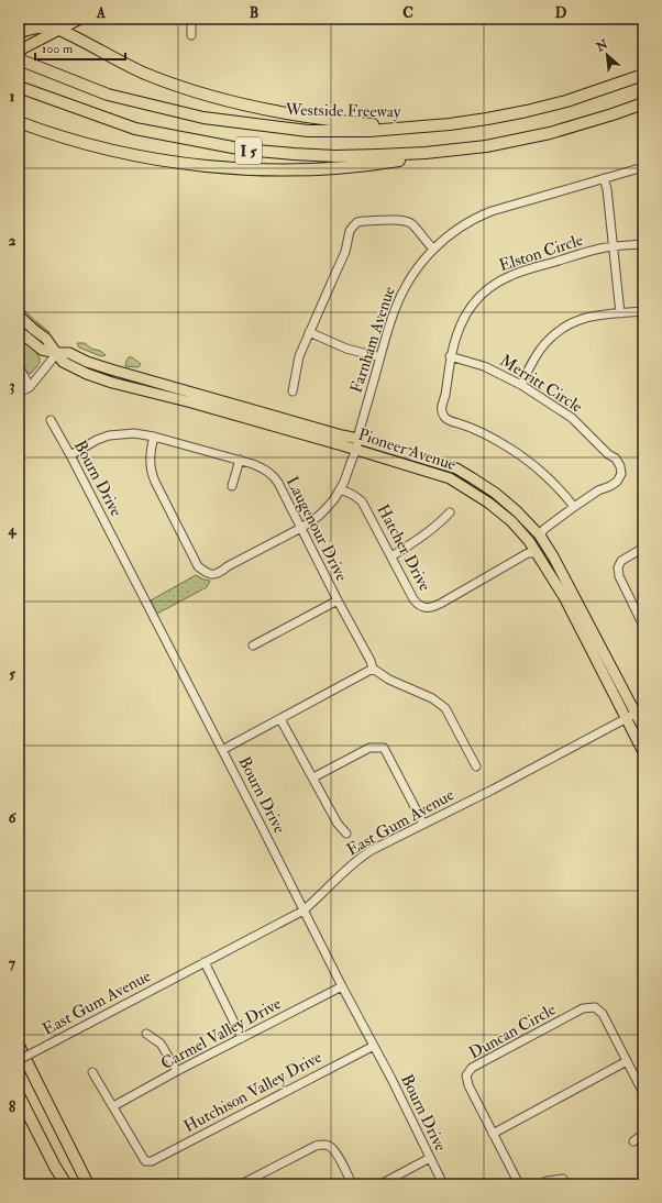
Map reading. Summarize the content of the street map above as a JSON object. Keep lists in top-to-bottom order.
{
  "streets": {
    "highway": ["Westside Freeway", "I 5"],
    "main road": ["Pioneer Avenue"],
    "street": [
      "Elston Circle",
      "Farnham Avenue",
      "Merritt Circle",
      "Bourn Drive",
      "Laugenour Drive",
      "Hatcher Drive",
      "East Gum Avenue",
      "Duncan Circle",
      "Carmel Valley Drive",
      "Hutchison Valley Drive"
    ]
  },
  "crossings": [
    ["Elston Circle", "Merritt Circle"],
    ["Farnham Avenue", "Pioneer Avenue"],
    ["Farnham Avenue", "Laugenour Drive"],
    ["Farnham Avenue", "Hatcher Drive"],
    ["Merritt Circle", "Pioneer Avenue"],
    ["Pioneer Avenue", "Hatcher Drive"],
    ["Pioneer Avenue", "East Gum Avenue"],
    ["Bourn Drive", "Laugenour Drive"],
    ["Bourn Drive", "East Gum Avenue"],
    ["Bourn Drive", "Carmel Valley Drive"],
    ["Bourn Drive", "Hutchison Valley Drive"],
    ["Carmel Valley Drive", "Hutchison Valley Drive"]
  ],
  "scale_bar": "100 m",
  "north": "top left",
  "grid": {
    "columns": [
      "A",
      "B",
      "C",
      "D"
    ],
    "rows": [
      "1",
      "2",
      "3",
      "4",
      "5",
      "6",
      "7",
      "8"
    ]
  }
}
